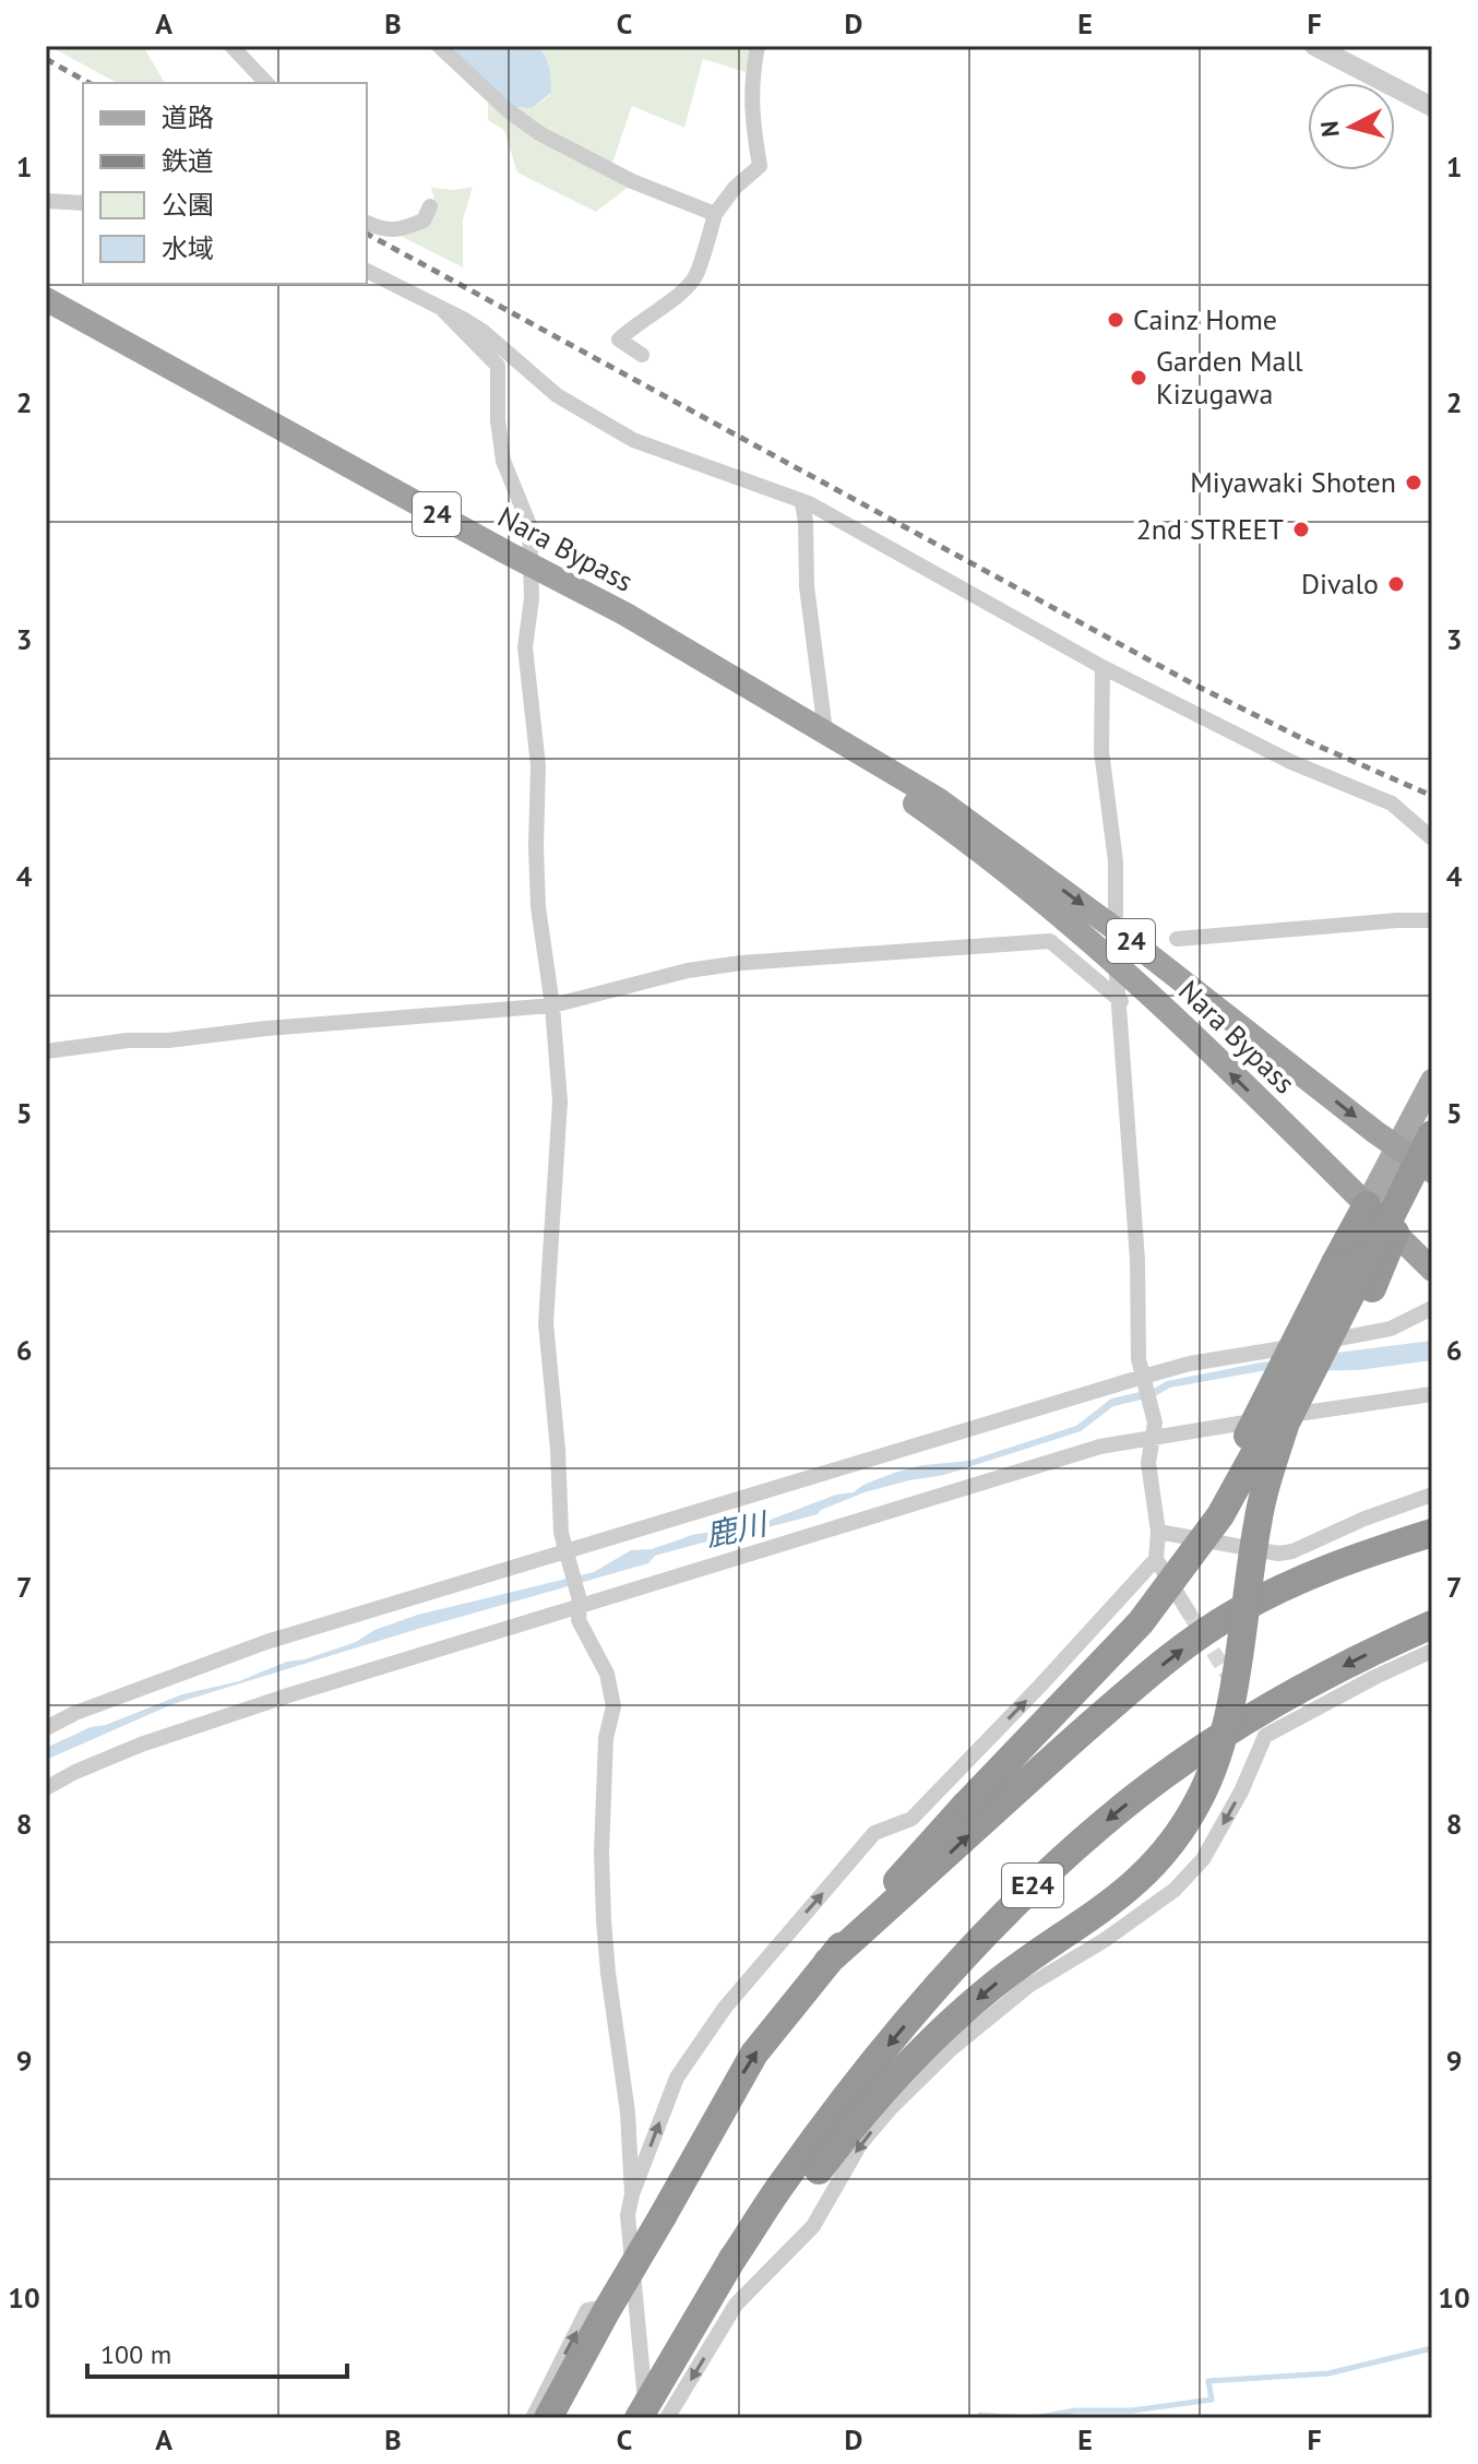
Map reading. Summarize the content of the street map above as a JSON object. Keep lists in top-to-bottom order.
{
  "streets": {
    "highway": ["24", "Nara Bypass", "E24"]
  },
  "water": ["鹿川"],
  "places": [
    "Cainz Home",
    "Garden Mall Kizugawa",
    "Miyawaki Shoten",
    "2nd STREET",
    "Divalo"
  ],
  "legend": [
    "道路",
    "鉄道",
    "公園",
    "水域"
  ],
  "scale_bar": "100 m",
  "north": "left",
  "grid": {
    "columns": [
      "A",
      "B",
      "C",
      "D",
      "E",
      "F"
    ],
    "rows": [
      "1",
      "2",
      "3",
      "4",
      "5",
      "6",
      "7",
      "8",
      "9",
      "10"
    ]
  }
}
